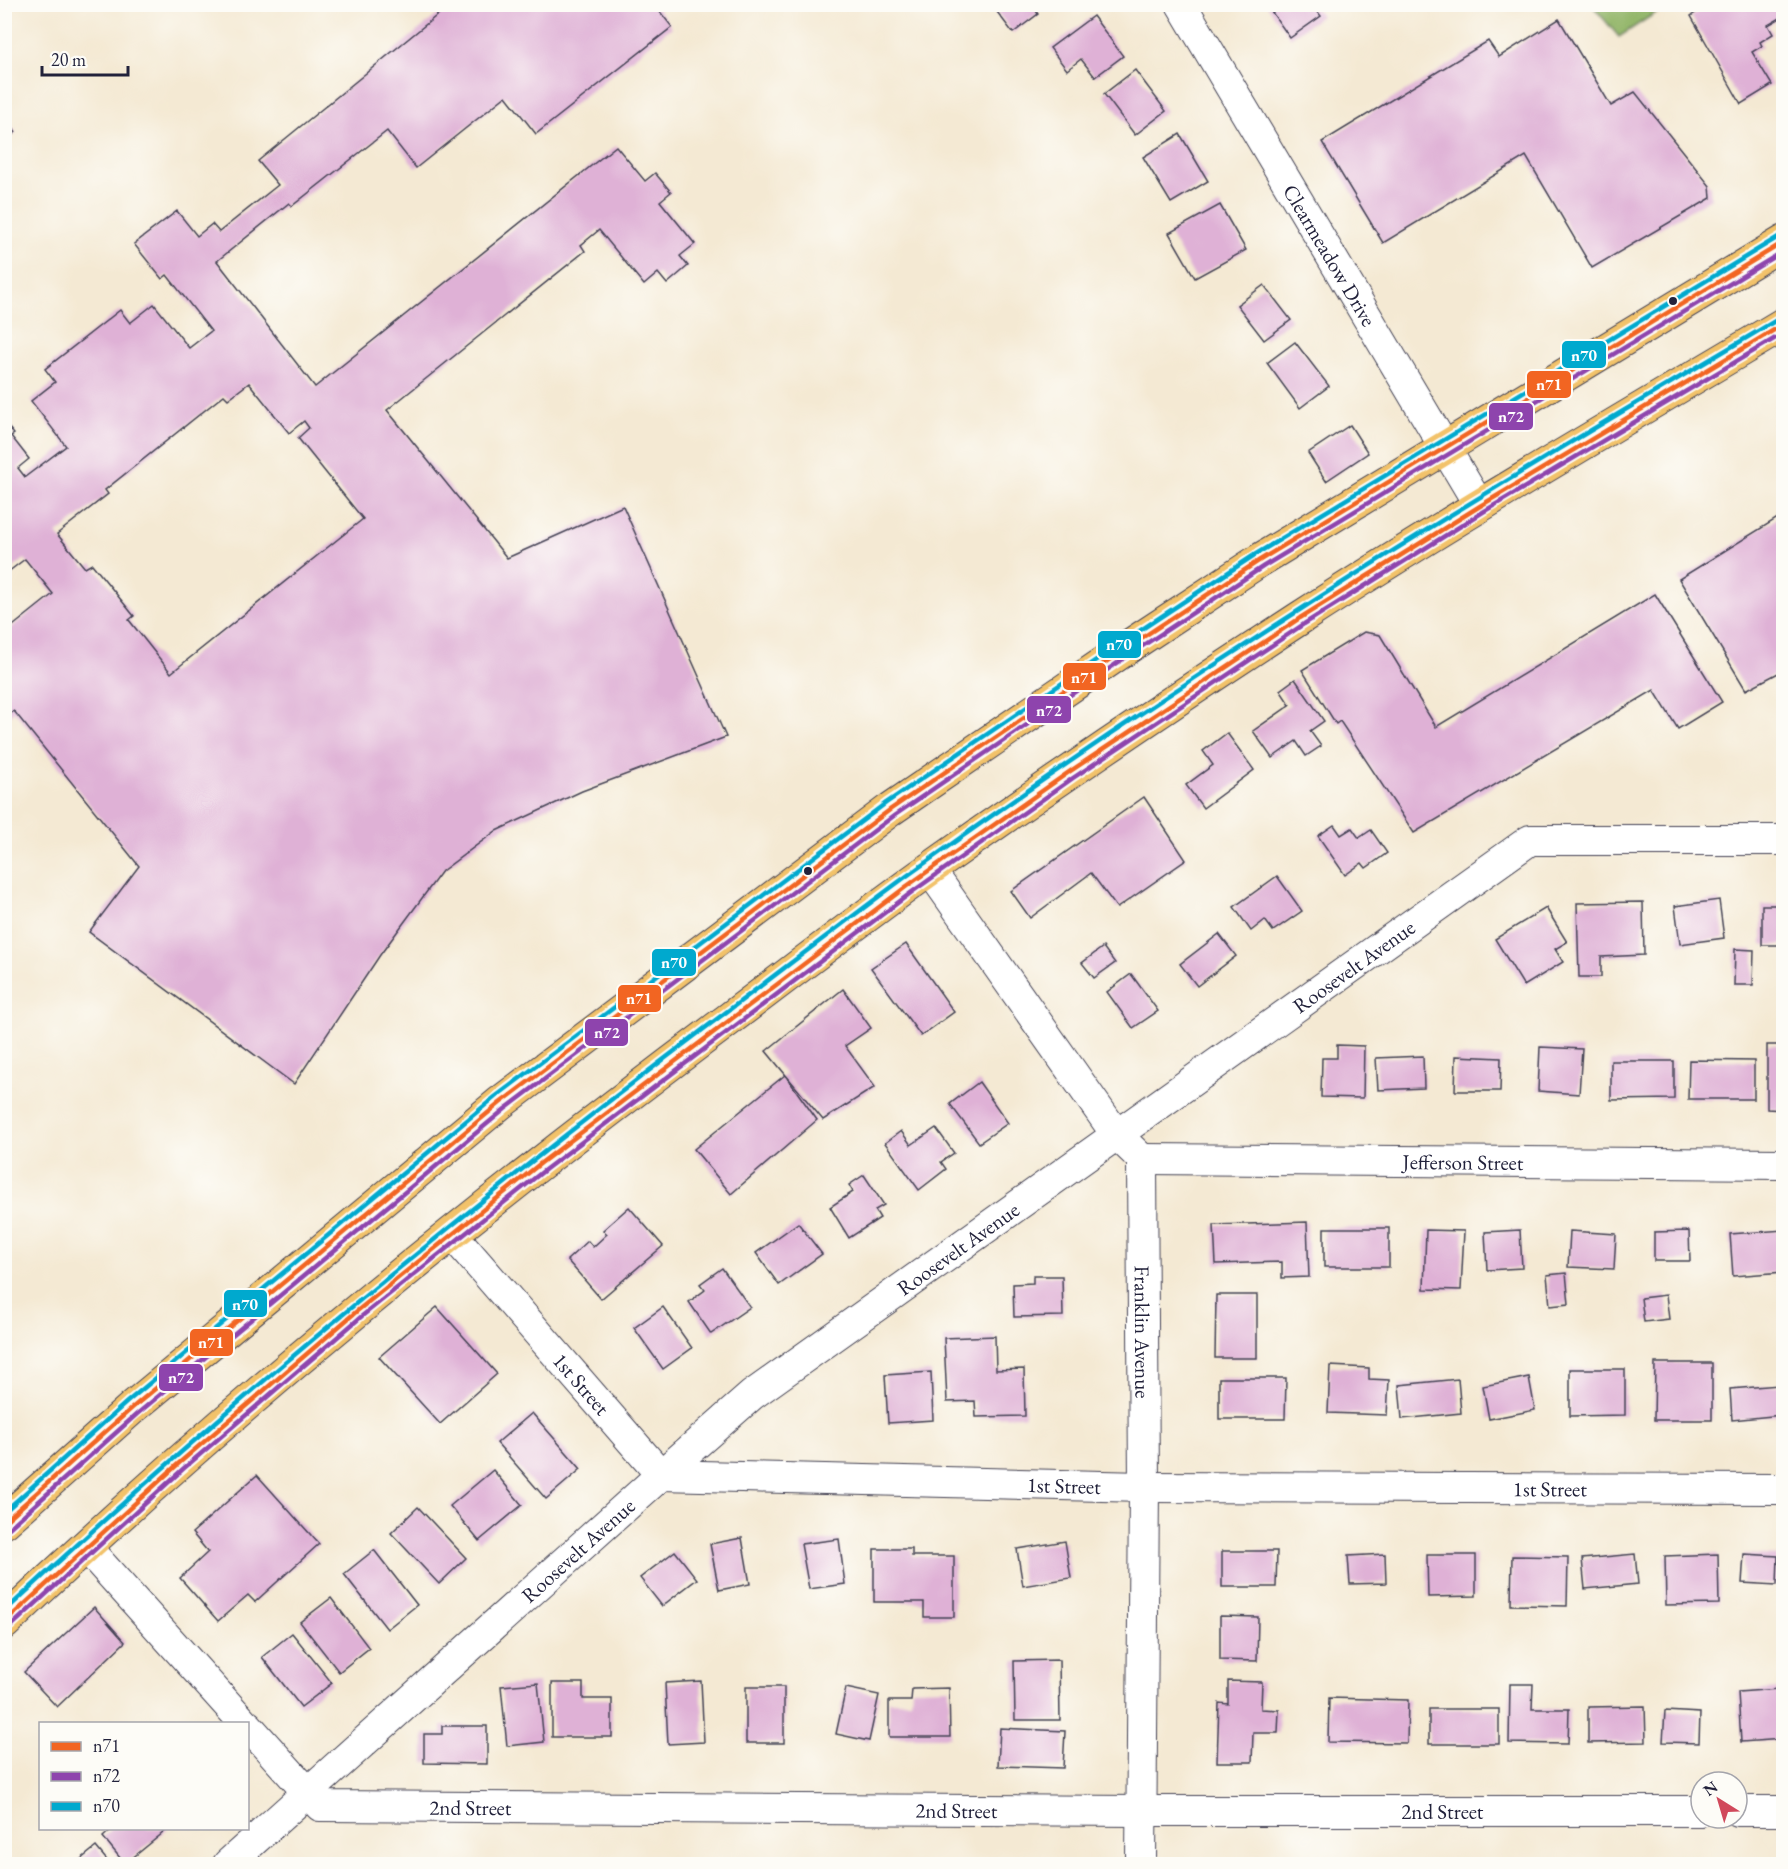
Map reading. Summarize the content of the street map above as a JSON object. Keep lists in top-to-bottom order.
{
  "streets": {
    "street": [
      "Clearmeadow Drive",
      "Roosevelt Avenue",
      "Jefferson Street",
      "Franklin Avenue",
      "1st Street",
      "2nd Street"
    ]
  },
  "crossings": [
    ["Roosevelt Avenue", "1st Street"],
    ["Roosevelt Avenue", "2nd Street"],
    ["Jefferson Street", "Franklin Avenue"],
    ["Franklin Avenue", "1st Street"],
    ["Franklin Avenue", "2nd Street"]
  ],
  "lines": ["transit line n70", "transit line n71", "transit line n72"],
  "legend": ["n71", "n72", "n70"],
  "scale_bar": "20 m",
  "north": "top left"
}
